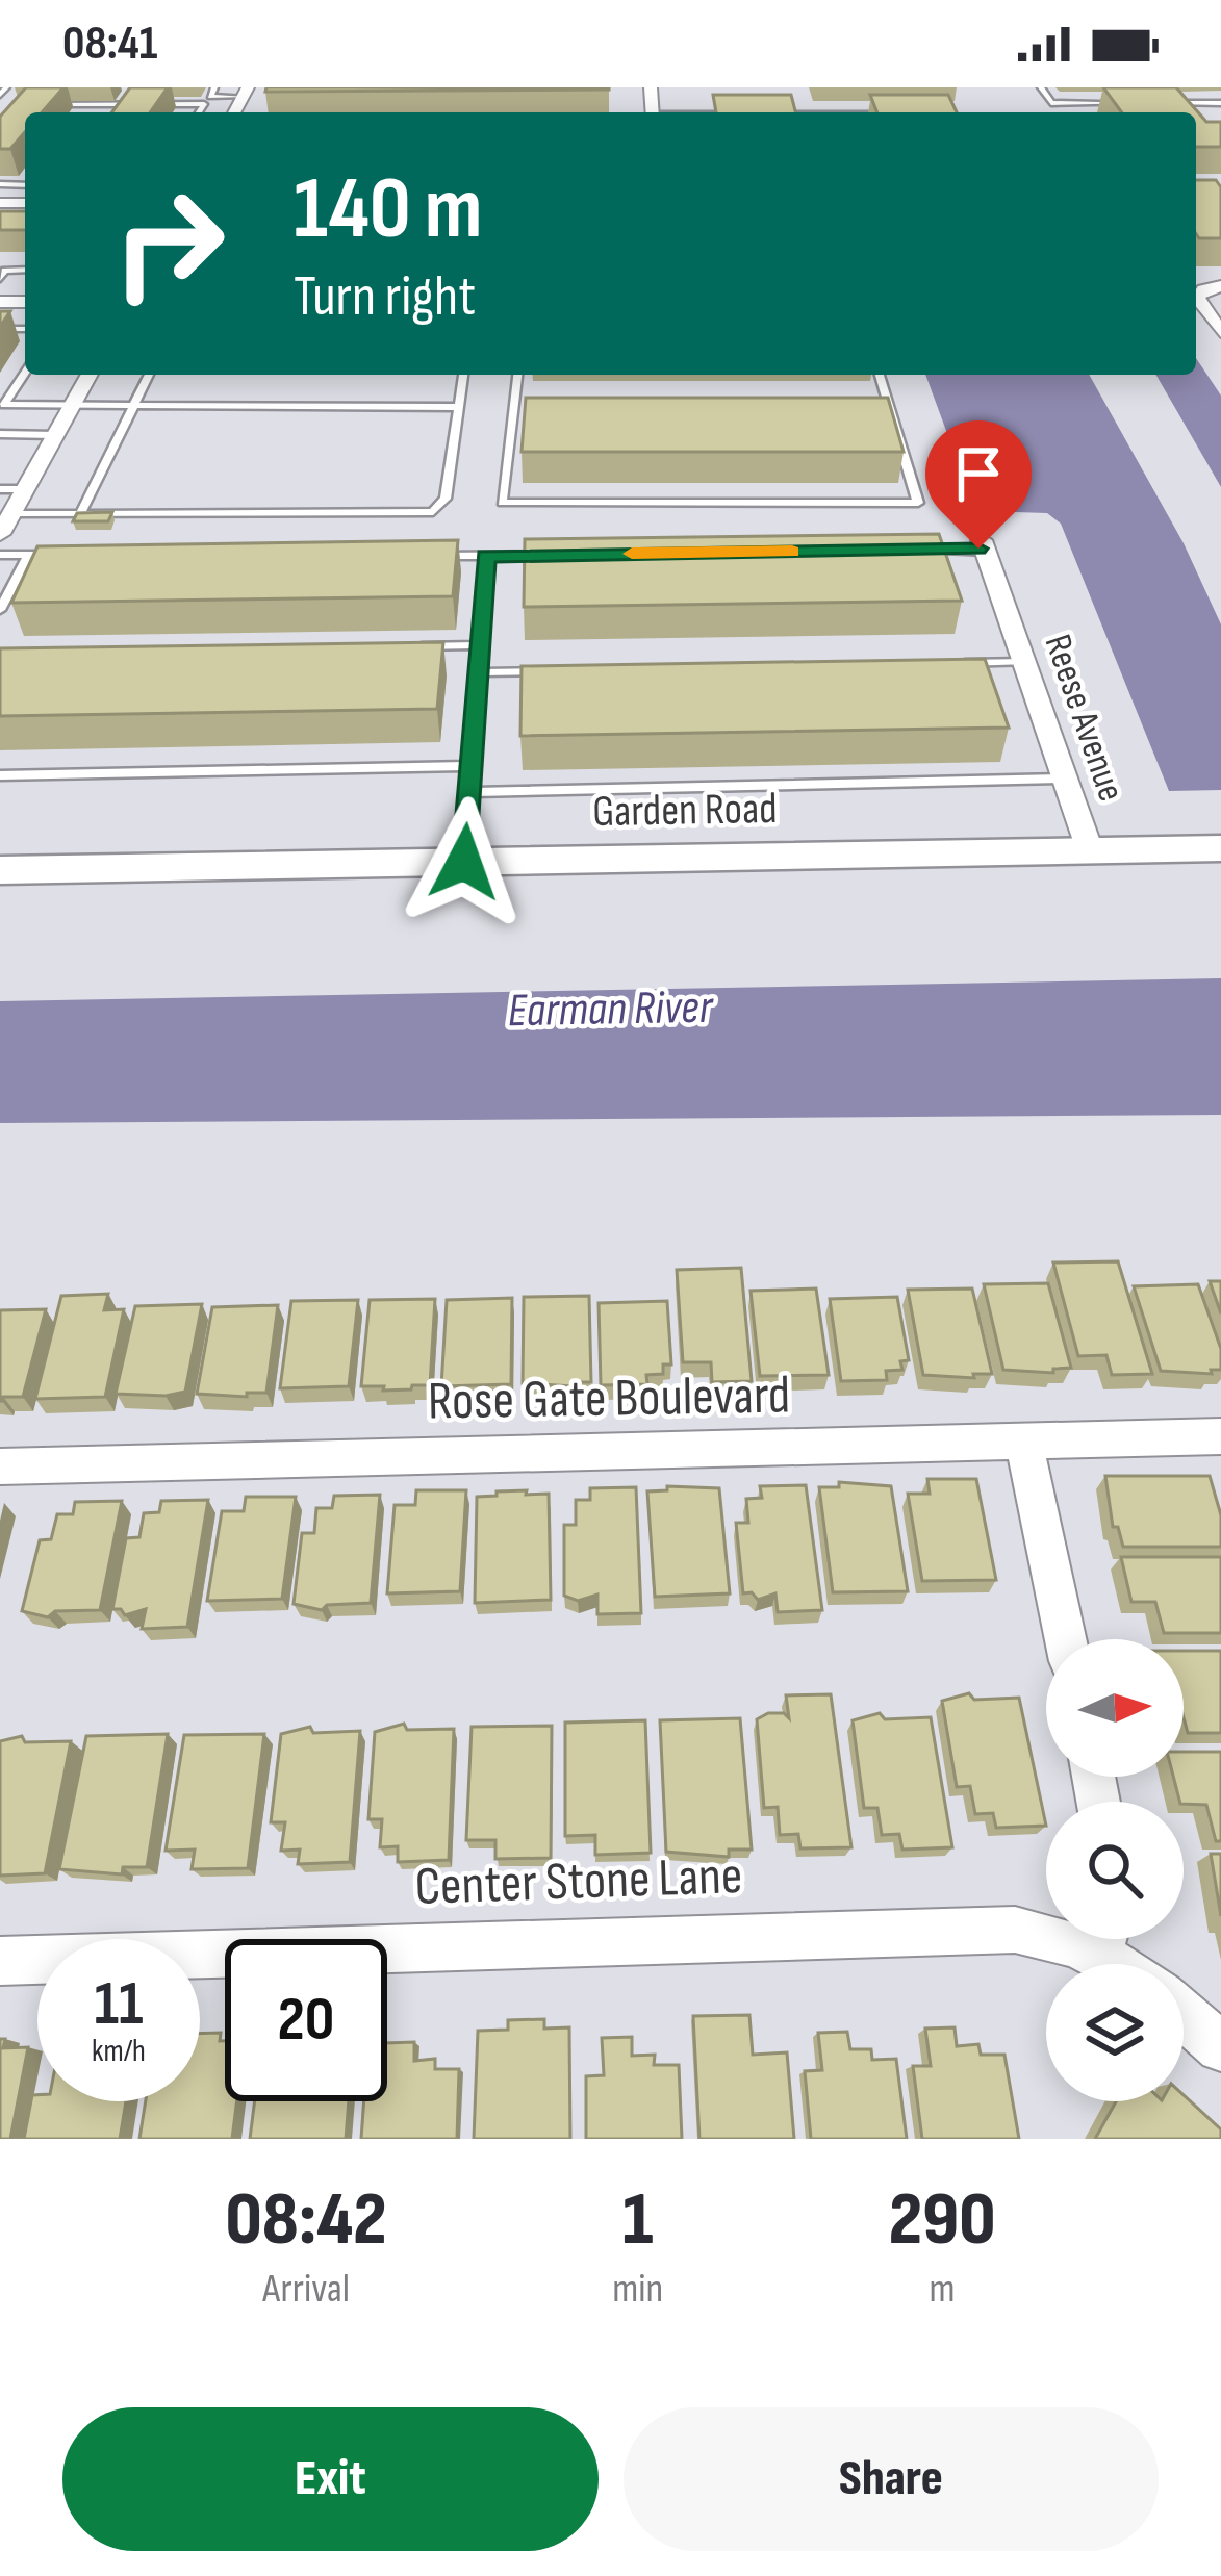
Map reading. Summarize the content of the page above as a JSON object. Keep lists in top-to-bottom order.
{
  "streets": {
    "street": [
      "Reese Avenue",
      "Garden Road",
      "Rose Gate Boulevard",
      "Center Stone Lane"
    ]
  },
  "crossings": [
    ["Reese Avenue", "Garden Road"]
  ],
  "water": ["Earman River"],
  "north": "right",
  "page": {
    "status": "08:41",
    "turn": ["140 m", "Turn right"],
    "speed": "11 km/h",
    "limit": "20",
    "eta": [
      "08:42",
      "Arrival",
      "1",
      "min",
      "290",
      "m"
    ],
    "buttons": ["Exit", "Share"]
  }
}
